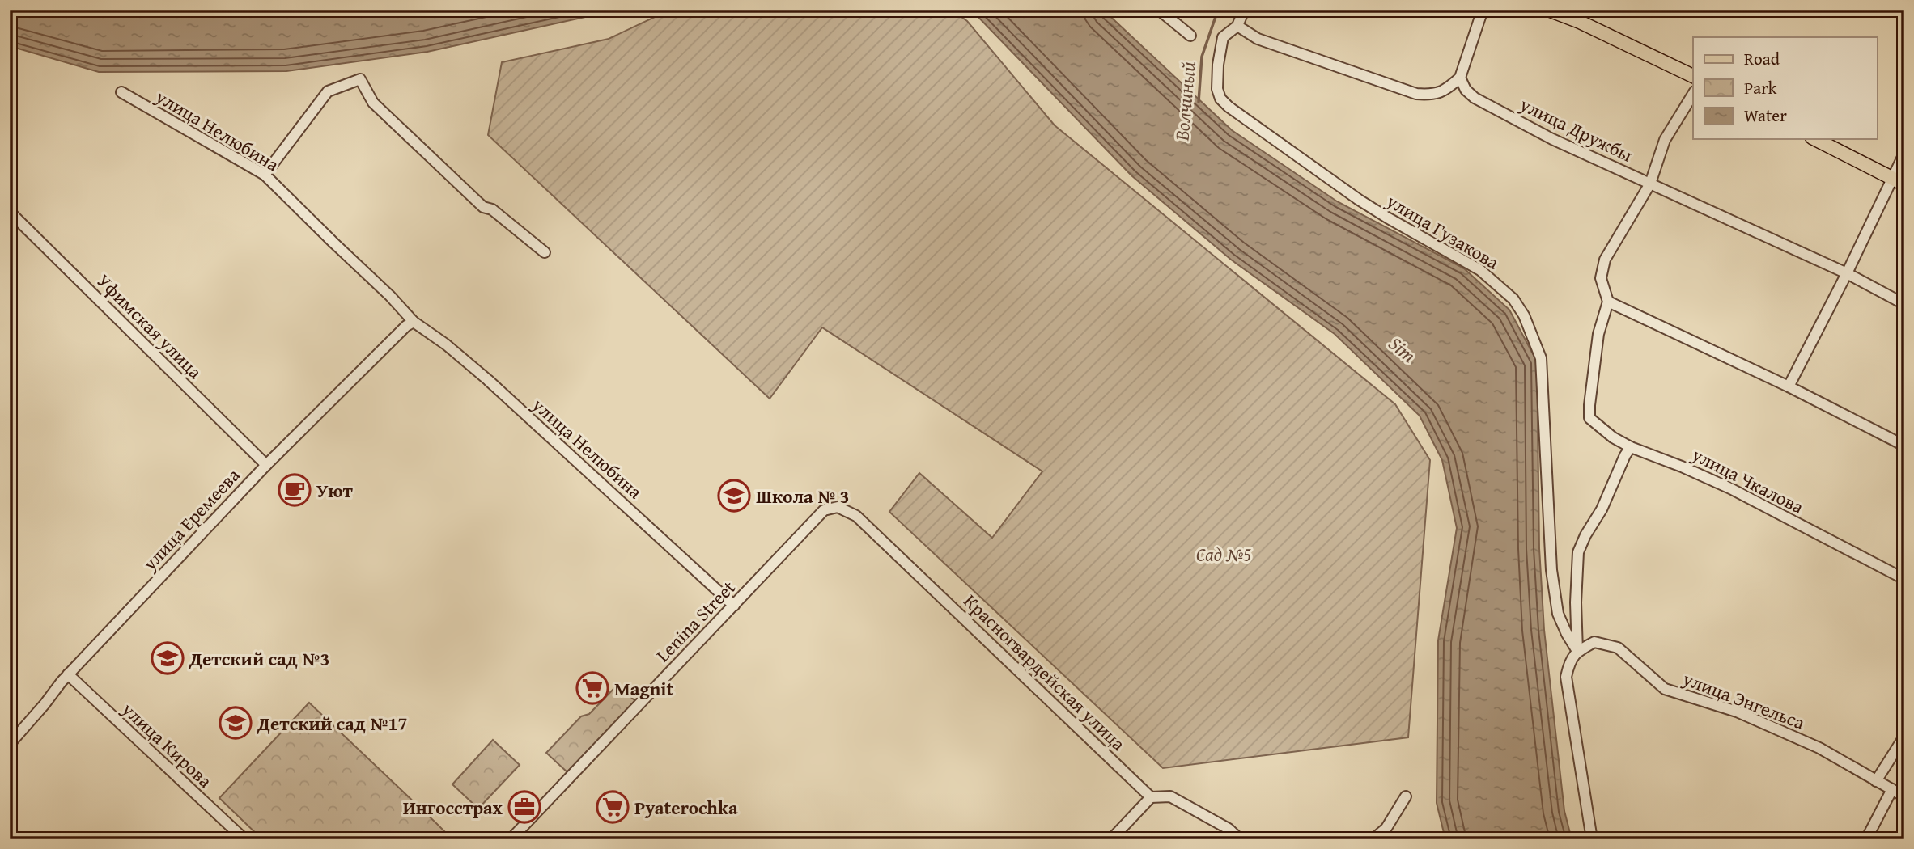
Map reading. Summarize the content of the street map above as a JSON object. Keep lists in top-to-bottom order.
{
  "streets": {
    "street": [
      "улица Дружбы",
      "улица Нелюбина",
      "улица Гузакова",
      "Уфимская улица",
      "улица Чкалова",
      "улица Еремеева",
      "Lenina Street",
      "Красногвардейская улица",
      "улица Энгельса",
      "улица Кирова"
    ]
  },
  "crossings": [
    ["улица Нелюбина", "улица Еремеева"],
    ["улица Нелюбина", "Lenina Street"],
    ["улица Гузакова", "улица Энгельса"],
    ["Уфимская улица", "улица Еремеева"],
    ["улица Еремеева", "улица Кирова"],
    ["Lenina Street", "Красногвардейская улица"]
  ],
  "water": ["Волчиный", "Sim"],
  "parks": ["Сад №5"],
  "places": {
    "cafe": ["Уют"],
    "school or university": ["Школа № 3", "Детский сад №3", "Детский сад №17"],
    "supermarket": ["Magnit", "Pyaterochka"],
    "office": ["Ингосстрах"]
  },
  "legend": ["Road", "Park", "Water"]
}
